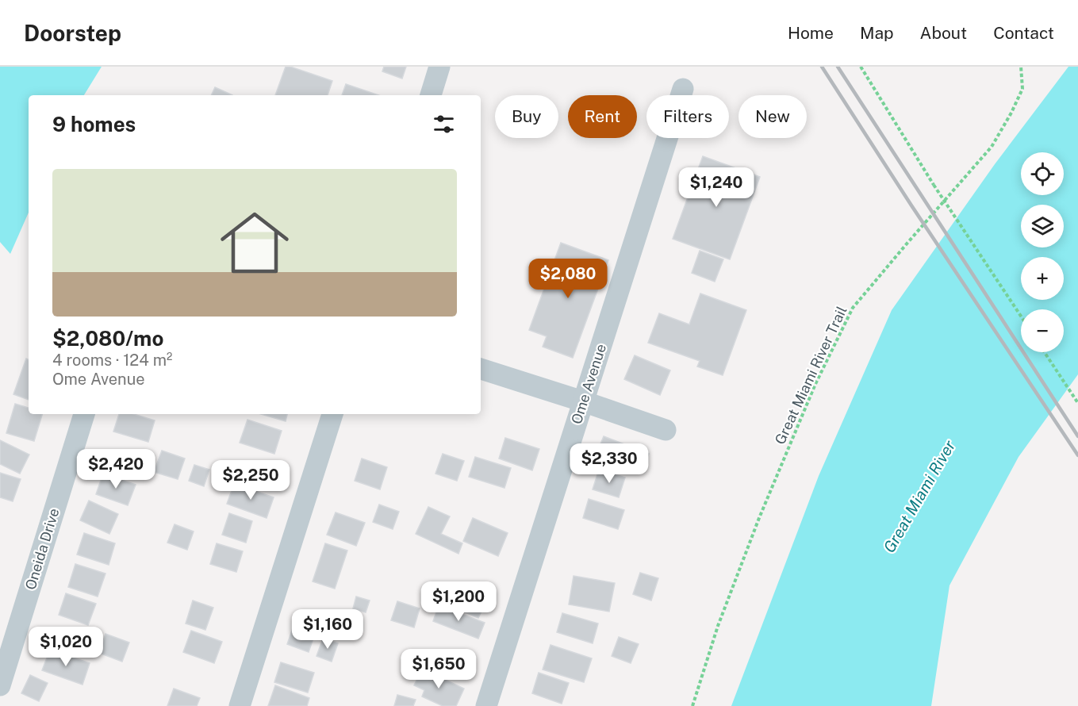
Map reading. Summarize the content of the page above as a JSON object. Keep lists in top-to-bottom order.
{
  "streets": {
    "street": ["Ome Avenue", "Oneida Drive"],
    "path": ["Great Miami River Trail"]
  },
  "water": ["Great Miami River"],
  "page": {
    "header": "Doorstep",
    "nav": [
      "Home",
      "Map",
      "About",
      "Contact"
    ],
    "chip": [
      "Buy",
      "Rent",
      "Filters",
      "New"
    ],
    "heading": "9 homes",
    "map_buttons": ["+", "−"],
    "list": [
      {
        "name": "$2,080/mo",
        "note": "4 rooms · 124 m² · Ome Avenue"
      }
    ],
    "price": [
      "$1,240",
      "$2,080",
      "$2,330",
      "$2,420",
      "$2,250",
      "$1,200",
      "$1,160",
      "$1,020",
      "$1,650"
    ]
  }
}
